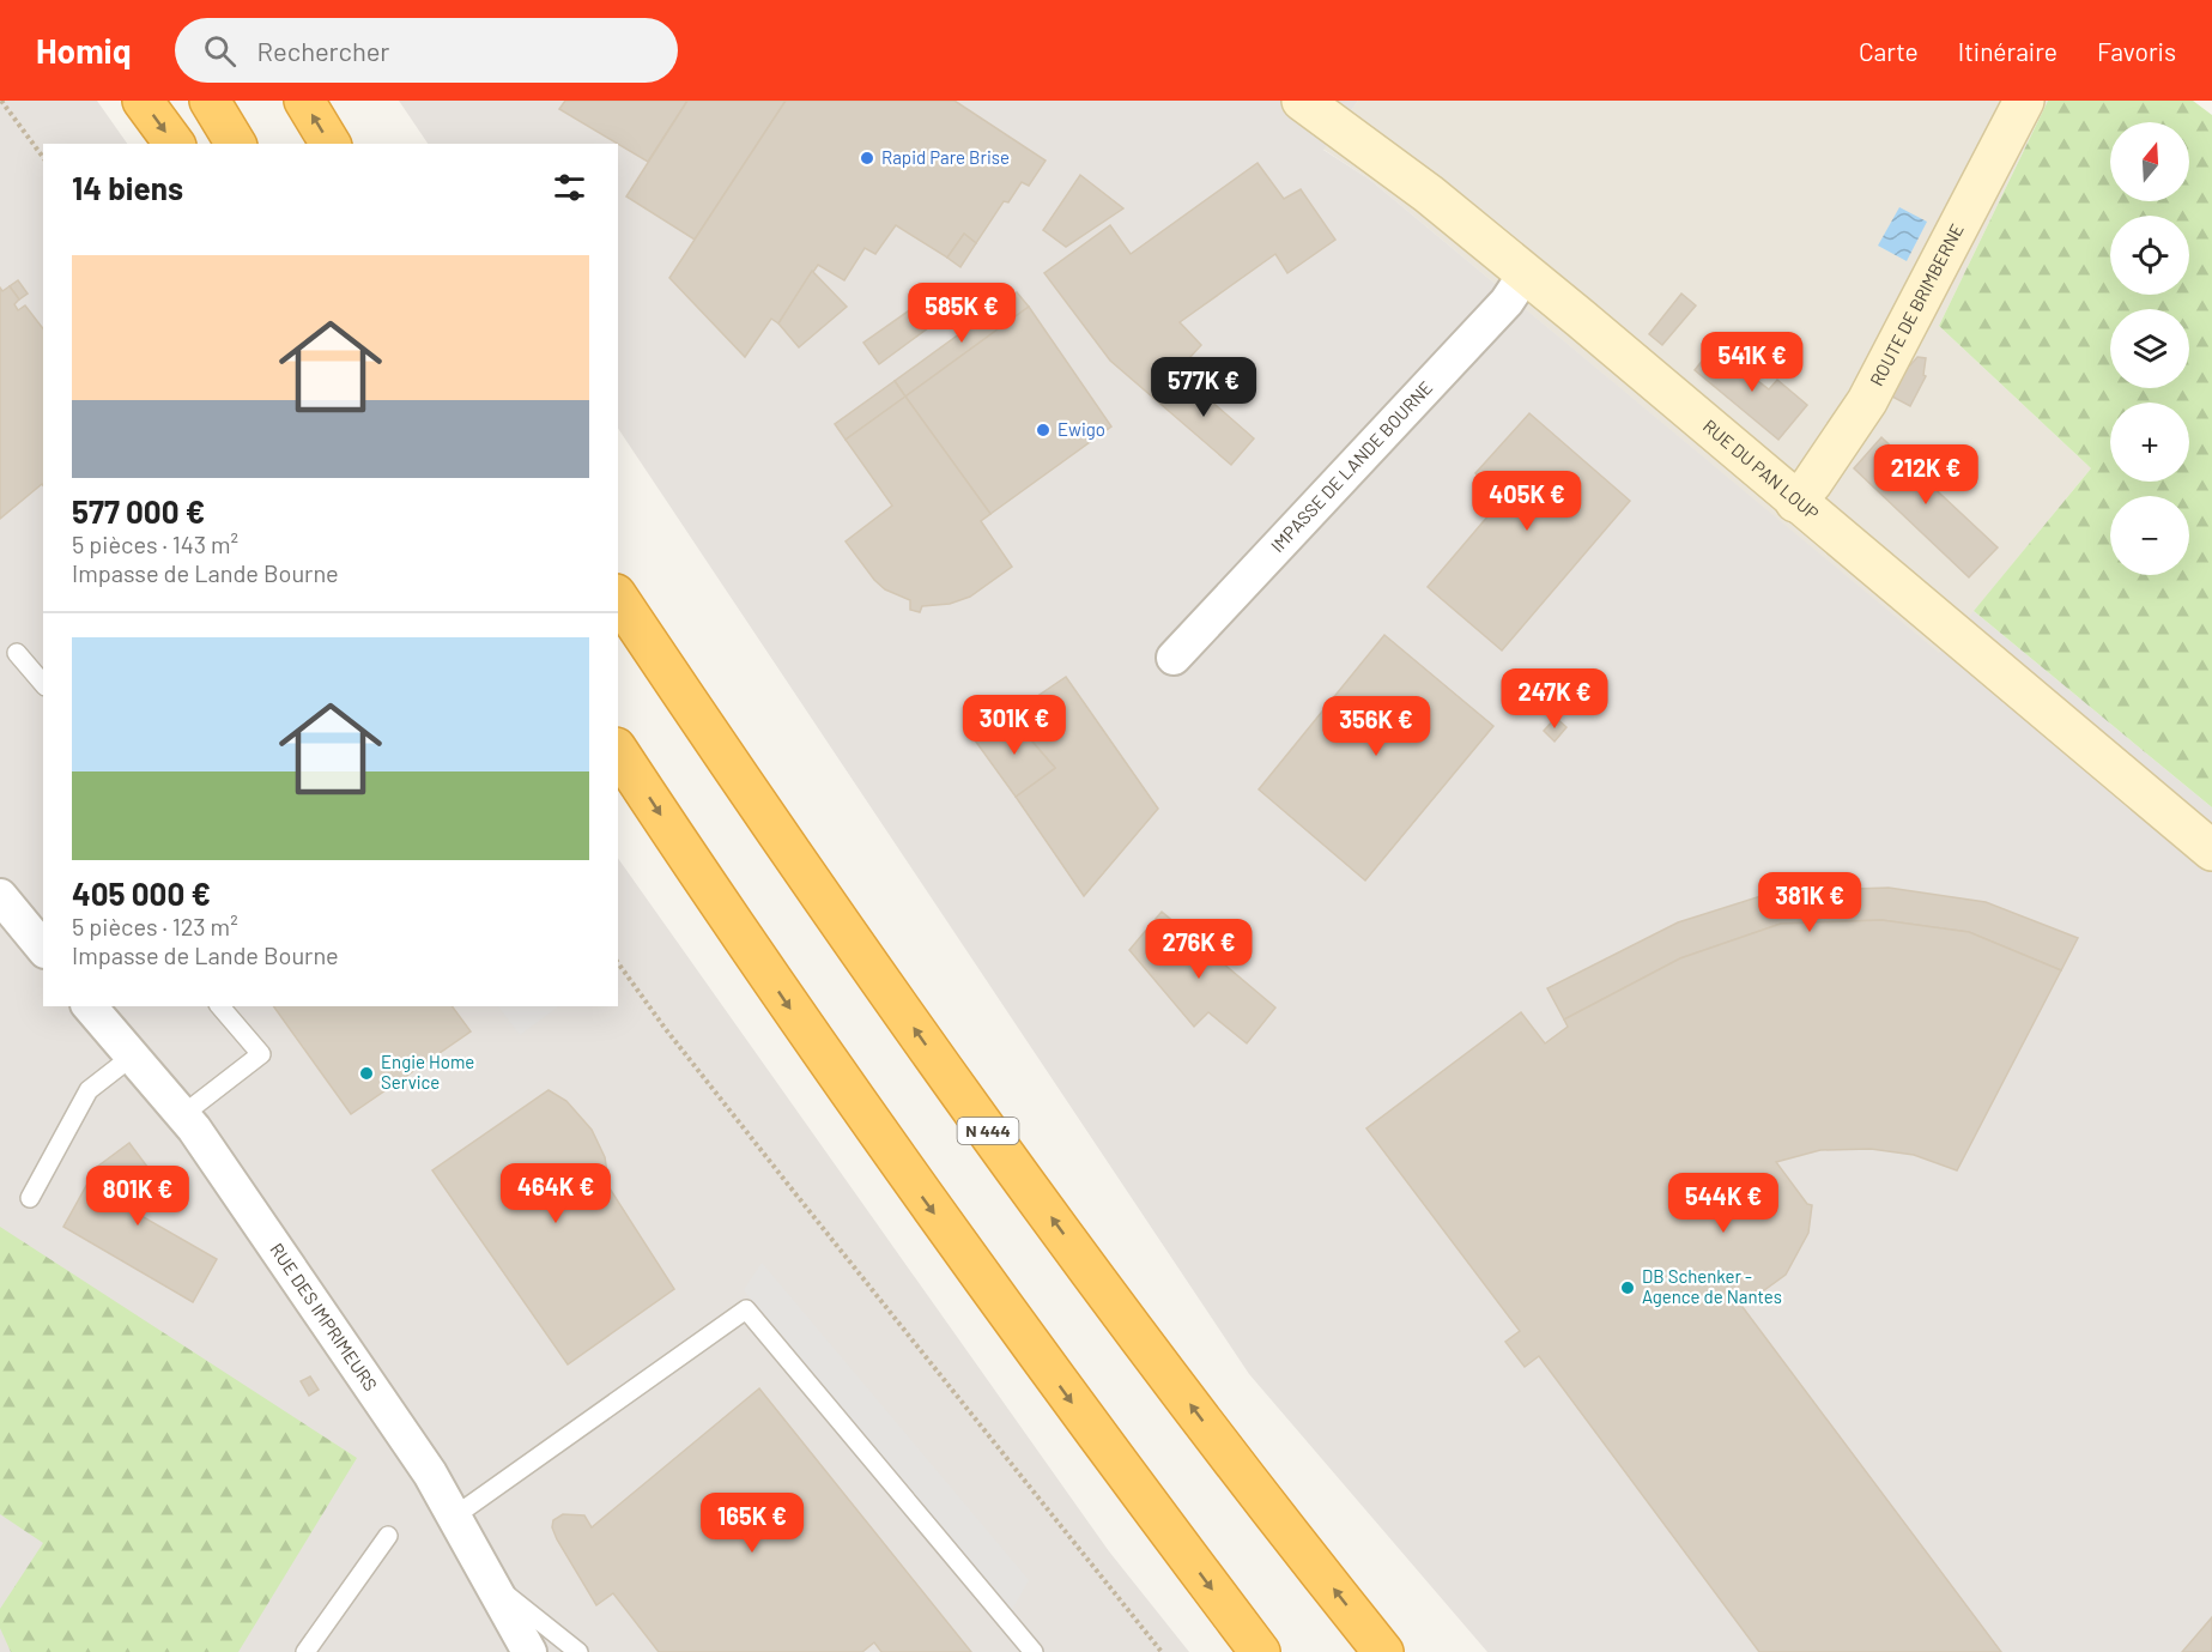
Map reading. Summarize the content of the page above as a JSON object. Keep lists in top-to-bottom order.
{
  "streets": {
    "highway": ["N 444"],
    "street": [
      "ROUTE DE BRIMBERNE",
      "IMPASSE DE LANDE BOURNE",
      "RUE DU PAN LOUP",
      "RUE DES IMPRIMEURS"
    ]
  },
  "crossings": [
    ["ROUTE DE BRIMBERNE", "RUE DU PAN LOUP"],
    ["IMPASSE DE LANDE BOURNE", "RUE DU PAN LOUP"]
  ],
  "places": [
    "Rapid Pare Brise",
    "Ewigo",
    "Engie Home Service",
    "DB Schenker - Agence de Nantes"
  ],
  "north": "top",
  "page": {
    "header": "Homiq",
    "search": "Rechercher",
    "nav": ["Carte", "Itinéraire", "Favoris"],
    "map_buttons": ["+", "−"],
    "heading": "14 biens",
    "list": [
      {
        "name": "577 000 €",
        "note": "5 pièces · 143 m² · Impasse de Lande Bourne"
      },
      {
        "name": "405 000 €",
        "note": "5 pièces · 123 m² · Impasse de Lande Bourne"
      }
    ],
    "price": [
      "585K €",
      "541K €",
      "577K €",
      "212K €",
      "405K €",
      "247K €",
      "301K €",
      "356K €",
      "381K €",
      "276K €",
      "464K €",
      "801K €",
      "544K €",
      "165K €"
    ]
  }
}
